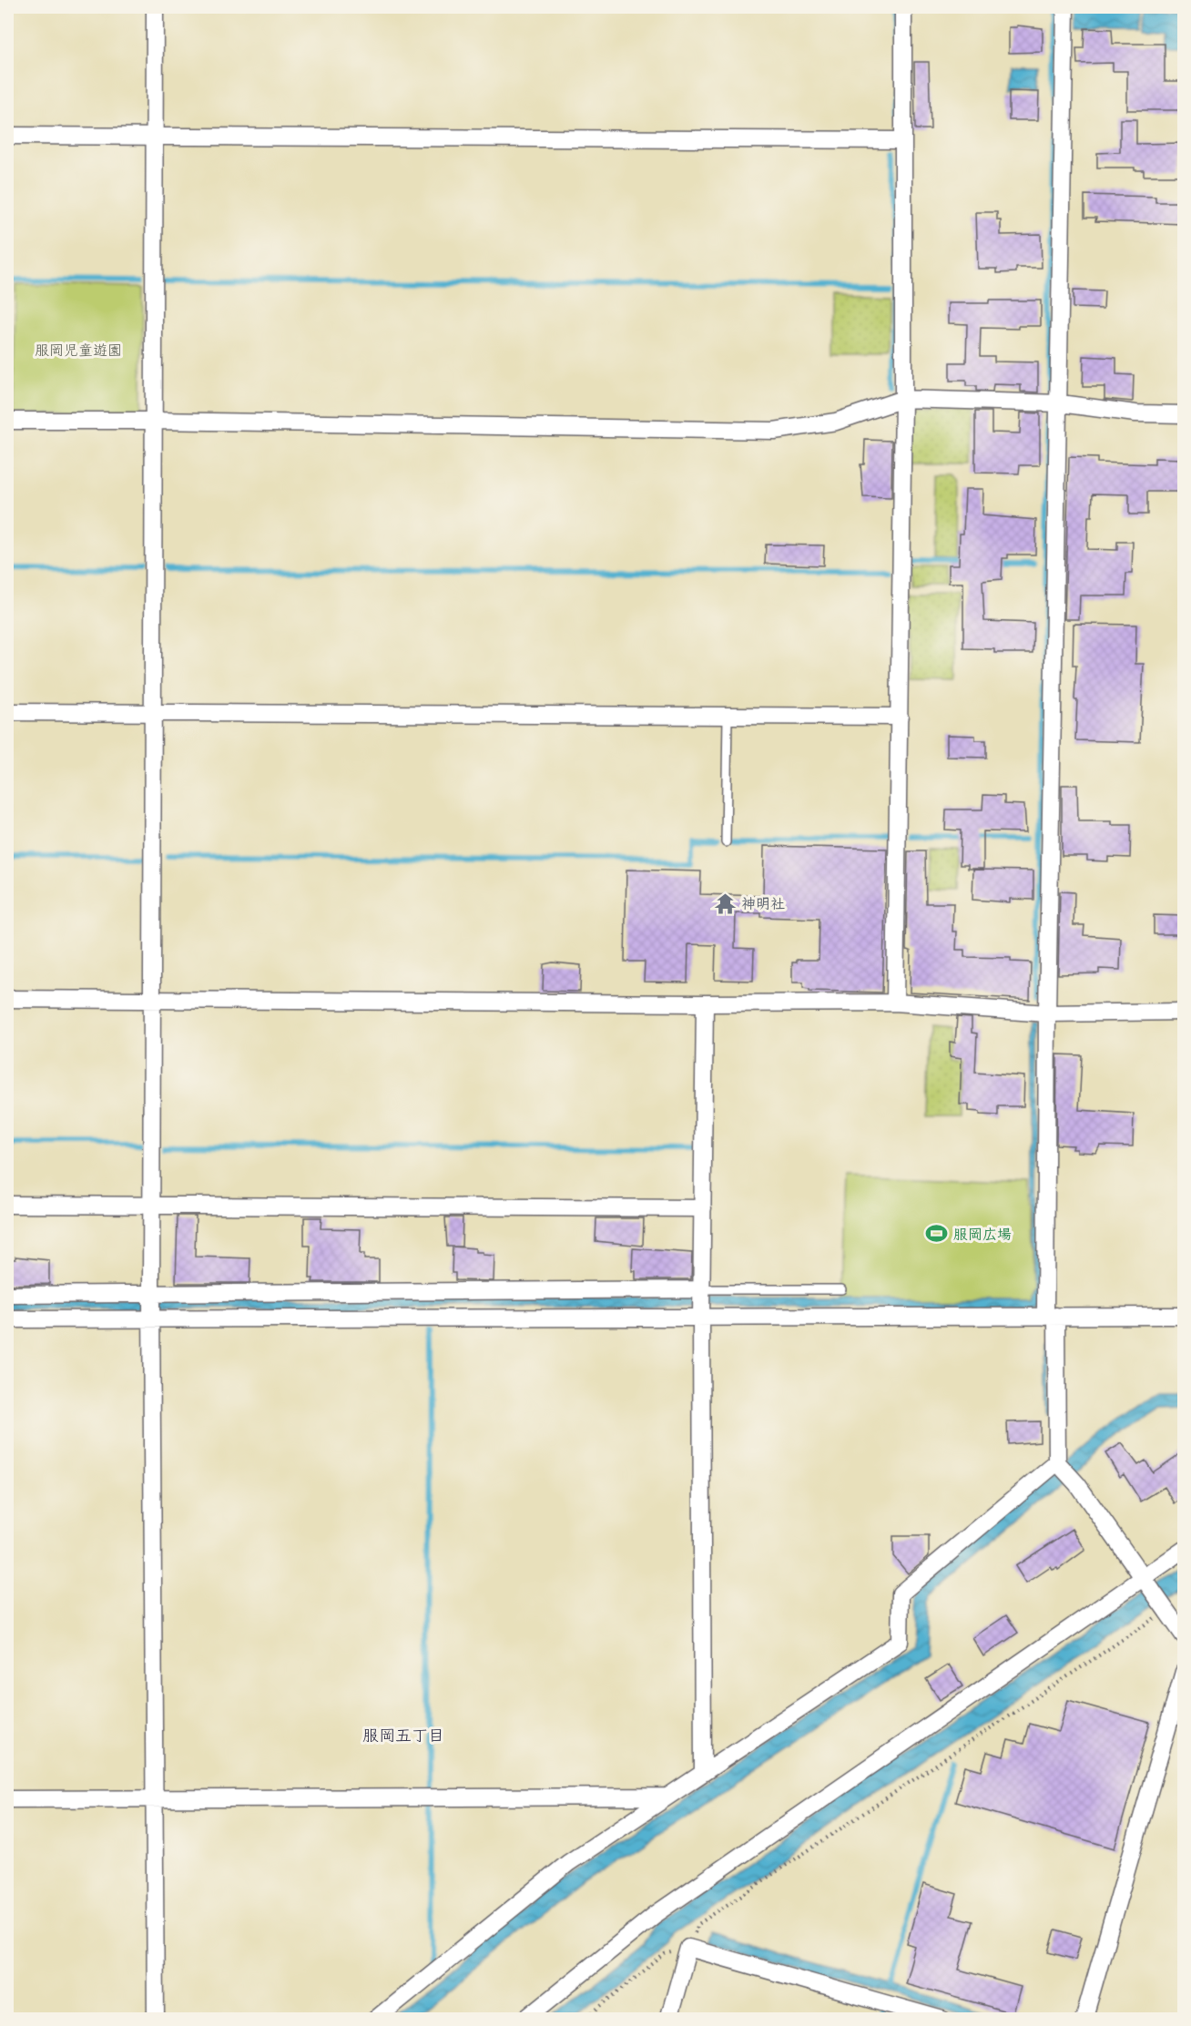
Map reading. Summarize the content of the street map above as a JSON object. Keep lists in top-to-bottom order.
{
  "districts": ["服岡五丁目"],
  "parks": ["服岡児童遊園"],
  "places": {
    "temple": ["神明社"],
    "sports": ["服岡広場"]
  }
}
